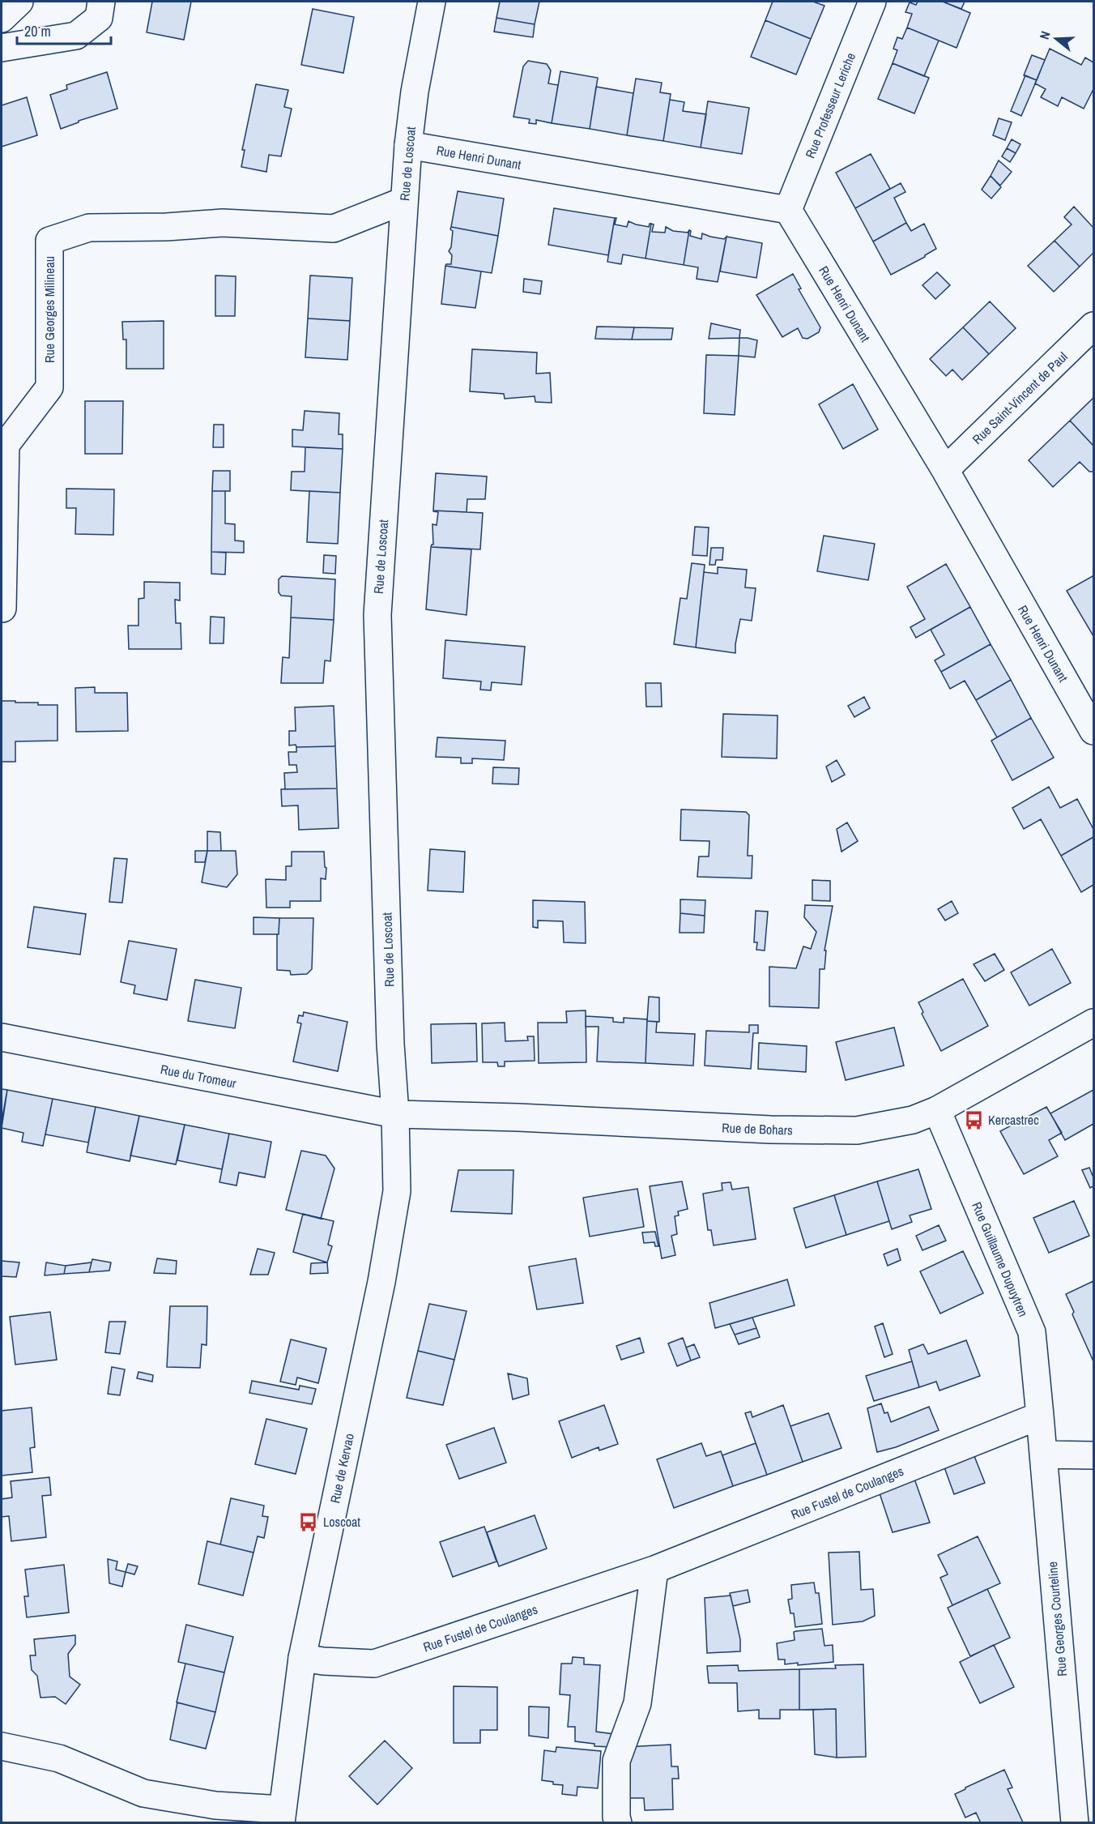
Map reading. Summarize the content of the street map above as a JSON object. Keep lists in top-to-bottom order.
{
  "streets": {
    "street": [
      "Rue Professeur Leriche",
      "Rue Henri Dunant",
      "Rue de Loscoat",
      "Rue Georges Milineau",
      "Rue Saint-Vincent de Paul",
      "Rue du Tromeur",
      "Rue de Bohars",
      "Rue Guillaume Dupuytren",
      "Rue de Kervao",
      "Rue Fustel de Coulanges",
      "Rue Georges Courteline"
    ]
  },
  "crossings": [
    ["Rue Professeur Leriche", "Rue Henri Dunant"],
    ["Rue Henri Dunant", "Rue de Loscoat"],
    ["Rue Henri Dunant", "Rue Saint-Vincent de Paul"],
    ["Rue de Loscoat", "Rue Georges Milineau"],
    ["Rue de Loscoat", "Rue du Tromeur"],
    ["Rue de Loscoat", "Rue de Bohars"],
    ["Rue de Loscoat", "Rue de Kervao"],
    ["Rue du Tromeur", "Rue de Bohars"],
    ["Rue du Tromeur", "Rue de Kervao"],
    ["Rue de Bohars", "Rue Guillaume Dupuytren"],
    ["Rue de Bohars", "Rue de Kervao"],
    ["Rue Guillaume Dupuytren", "Rue Fustel de Coulanges"],
    ["Rue Guillaume Dupuytren", "Rue Georges Courteline"],
    ["Rue de Kervao", "Rue Fustel de Coulanges"],
    ["Rue Fustel de Coulanges", "Rue Georges Courteline"]
  ],
  "places": {
    "bus stop": ["Kercastrec", "Loscoat"]
  },
  "scale_bar": "20 m",
  "north": "left"
}
